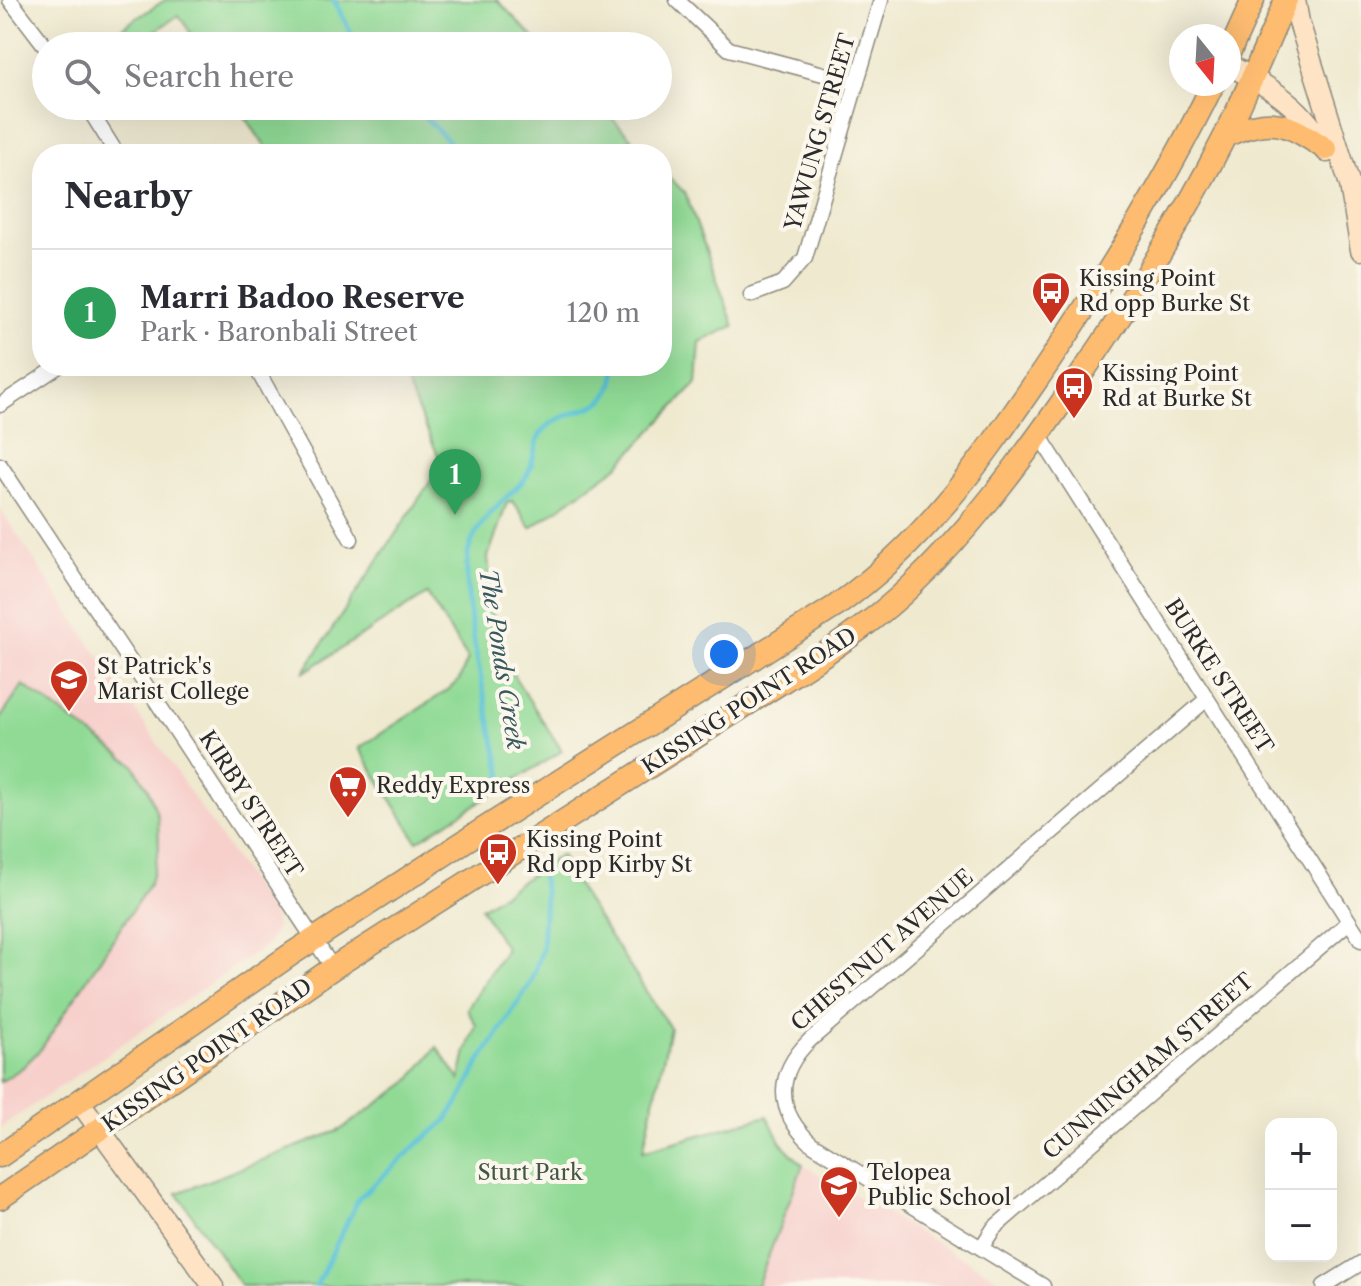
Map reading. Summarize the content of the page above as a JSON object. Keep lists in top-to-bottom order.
{
  "streets": {
    "main road": ["KISSING POINT ROAD"],
    "street": [
      "YAWUNG STREET",
      "BURKE STREET",
      "KIRBY STREET",
      "CHESTNUT AVENUE",
      "CUNNINGHAM STREET"
    ]
  },
  "crossings": [
    ["BURKE STREET", "KISSING POINT ROAD"],
    ["BURKE STREET", "CHESTNUT AVENUE"],
    ["BURKE STREET", "CUNNINGHAM STREET"],
    ["KISSING POINT ROAD", "KIRBY STREET"],
    ["CHESTNUT AVENUE", "CUNNINGHAM STREET"]
  ],
  "water": ["The Ponds Creek"],
  "parks": ["Sturt Park"],
  "places": {
    "bus stop": ["Kissing Point Rd opp Burke St", "Kissing Point Rd at Burke St", "Kissing Point Rd opp Kirby St"],
    "school or university": ["St Patrick's Marist College", "Telopea Public School"],
    "supermarket": ["Reddy Express"]
  },
  "north": "bottom",
  "page": {
    "search": "Search here",
    "heading": "Nearby",
    "list": [
      {
        "mark": "1",
        "name": "Marri Badoo Reserve",
        "note": "Park · Baronbali Street",
        "value": "120 m"
      }
    ],
    "pins": "1",
    "map_buttons": ["+", "−"]
  }
}
